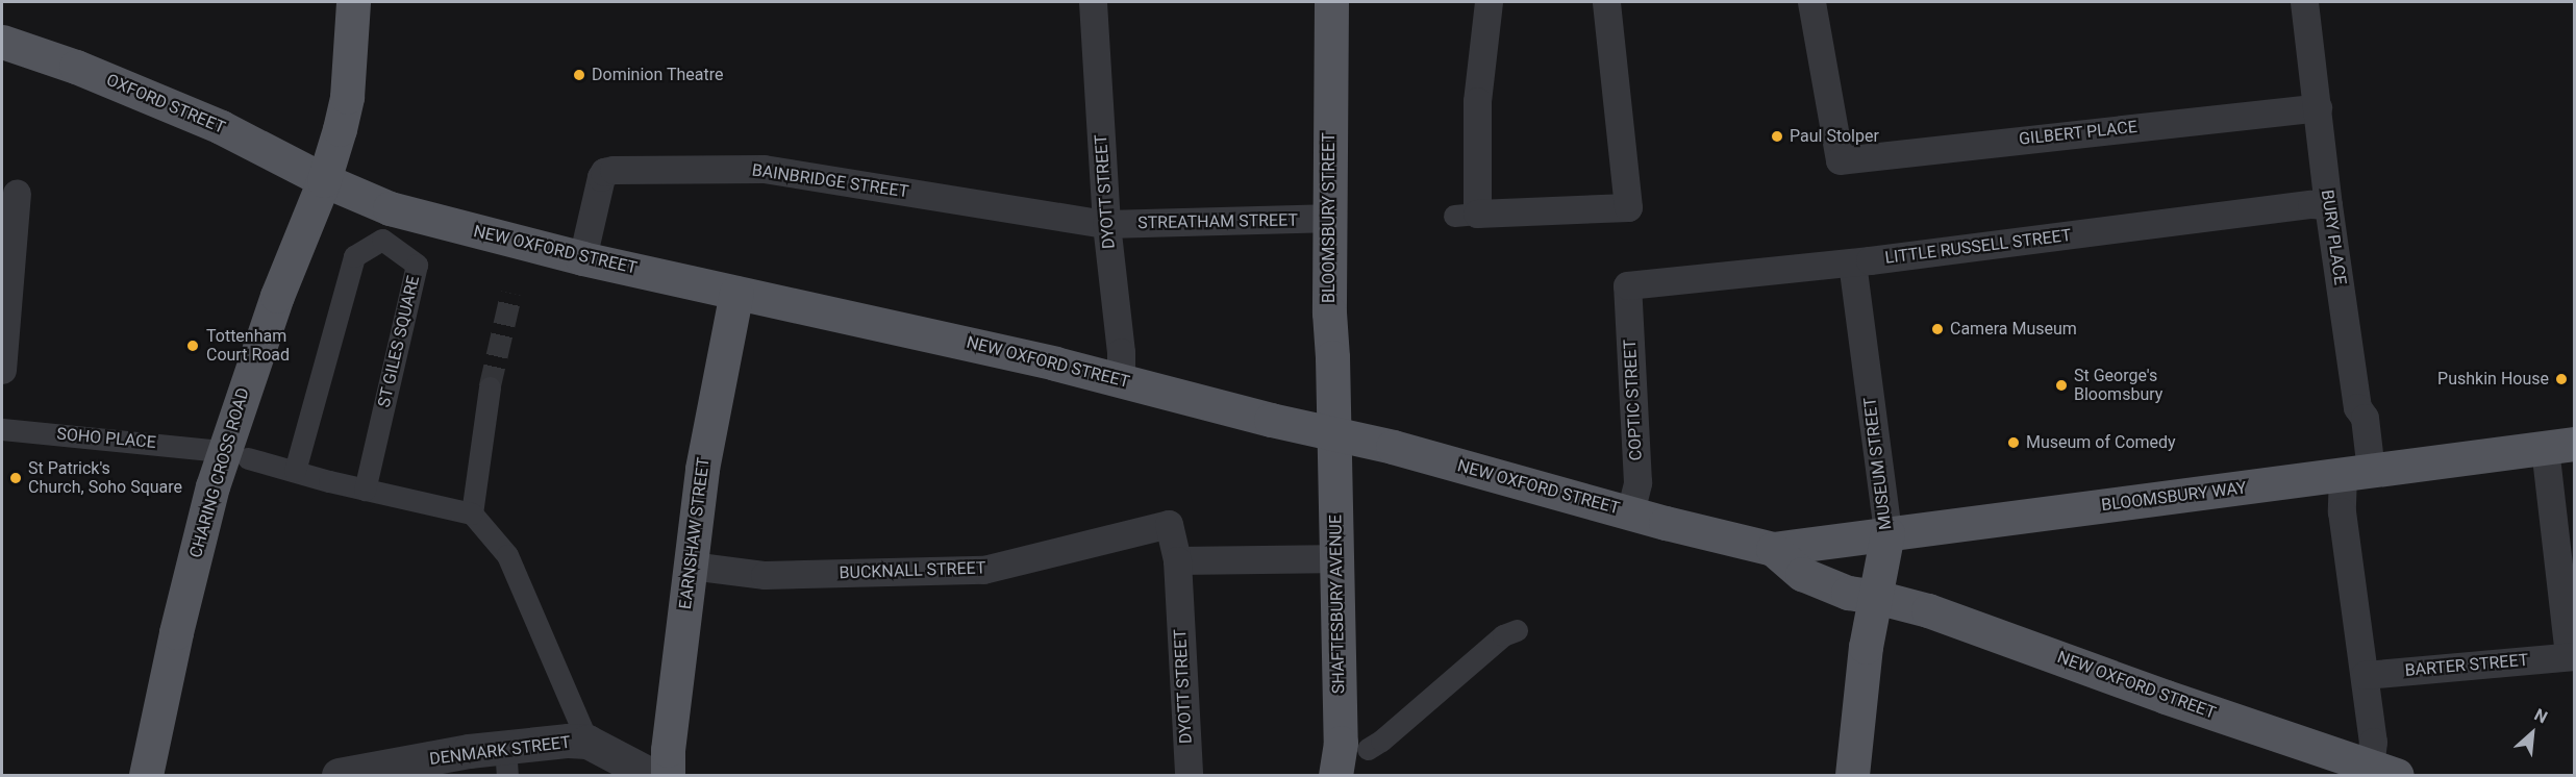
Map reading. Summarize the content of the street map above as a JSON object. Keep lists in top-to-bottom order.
{
  "streets": {
    "main road": [
      "OXFORD STREET",
      "BLOOMSBURY STREET",
      "NEW OXFORD STREET",
      "MUSEUM STREET",
      "CHARING CROSS ROAD",
      "BLOOMSBURY WAY",
      "EARNSHAW STREET",
      "SHAFTESBURY AVENUE"
    ],
    "street": [
      "GILBERT PLACE",
      "BAINBRIDGE STREET",
      "DYOTT STREET",
      "STREATHAM STREET",
      "BURY PLACE",
      "LITTLE RUSSELL STREET",
      "ST GILES SQUARE",
      "COPTIC STREET",
      "SOHO PLACE",
      "BUCKNALL STREET",
      "BARTER STREET",
      "DENMARK STREET"
    ]
  },
  "crossings": [
    ["OXFORD STREET", "NEW OXFORD STREET"],
    ["OXFORD STREET", "CHARING CROSS ROAD"],
    ["GILBERT PLACE", "BURY PLACE"],
    ["BAINBRIDGE STREET", "DYOTT STREET"],
    ["BAINBRIDGE STREET", "STREATHAM STREET"],
    ["BAINBRIDGE STREET", "NEW OXFORD STREET"],
    ["DYOTT STREET", "STREATHAM STREET"],
    ["DYOTT STREET", "NEW OXFORD STREET"],
    ["DYOTT STREET", "BUCKNALL STREET"],
    ["BLOOMSBURY STREET", "STREATHAM STREET"],
    ["BLOOMSBURY STREET", "NEW OXFORD STREET"],
    ["BLOOMSBURY STREET", "SHAFTESBURY AVENUE"],
    ["BURY PLACE", "LITTLE RUSSELL STREET"],
    ["BURY PLACE", "NEW OXFORD STREET"],
    ["BURY PLACE", "BLOOMSBURY WAY"],
    ["BURY PLACE", "BARTER STREET"],
    ["LITTLE RUSSELL STREET", "COPTIC STREET"],
    ["LITTLE RUSSELL STREET", "MUSEUM STREET"],
    ["NEW OXFORD STREET", "COPTIC STREET"],
    ["NEW OXFORD STREET", "MUSEUM STREET"],
    ["NEW OXFORD STREET", "CHARING CROSS ROAD"],
    ["NEW OXFORD STREET", "BLOOMSBURY WAY"],
    ["NEW OXFORD STREET", "EARNSHAW STREET"],
    ["NEW OXFORD STREET", "SHAFTESBURY AVENUE"],
    ["MUSEUM STREET", "BLOOMSBURY WAY"],
    ["BLOOMSBURY WAY", "BARTER STREET"],
    ["EARNSHAW STREET", "BUCKNALL STREET"]
  ],
  "places": [
    "Dominion Theatre",
    "Paul Stolper",
    "Camera Museum",
    "Tottenham Court Road",
    "Pushkin House",
    "St George's Bloomsbury",
    "Museum of Comedy",
    "St Patrick's Church, Soho Square"
  ],
  "north": "top right"
}
